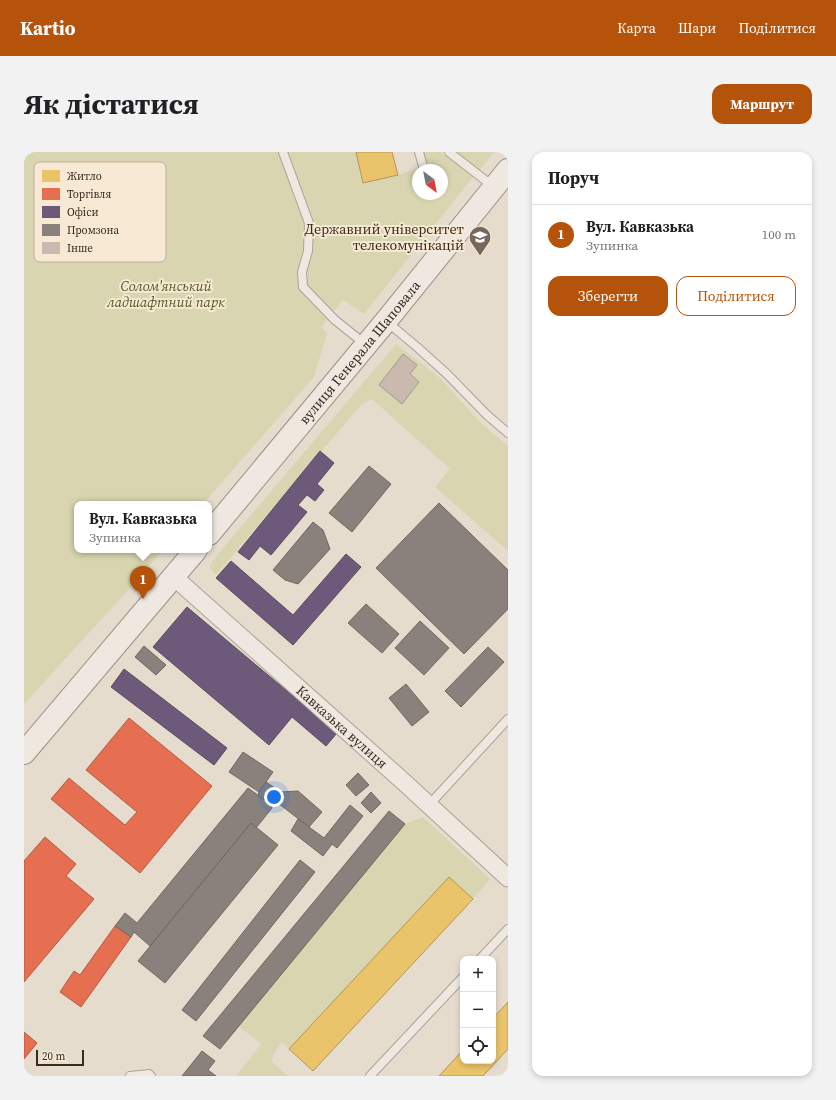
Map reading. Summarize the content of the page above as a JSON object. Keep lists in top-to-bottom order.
{
  "streets": {
    "street": ["вулиця Генерала Шаповала", "Кавказька вулиця"]
  },
  "parks": ["Солом'янський ладшафтний парк"],
  "places": {
    "school or university": ["Державний університет телекомунікацій"]
  },
  "legend": [
    "Житло",
    "Торгівля",
    "Офіси",
    "Промзона",
    "Інше"
  ],
  "scale_bar": "20 m",
  "north": "bottom right",
  "page": {
    "header": "Kartio",
    "nav": ["Карта", "Шари", "Поділитися"],
    "buttons": [
      "Маршрут",
      ["Зберегти", "Поділитися"]
    ],
    "title": "Як дістатися",
    "heading": "Поруч",
    "list": [
      {
        "mark": "1",
        "name": "Вул. Кавказька",
        "note": "Зупинка",
        "value": "100 m"
      }
    ],
    "popup": ["Вул. Кавказька", "Зупинка"],
    "pins": "1",
    "map_buttons": ["+", "−"],
    "scale": "20 m"
  }
}
